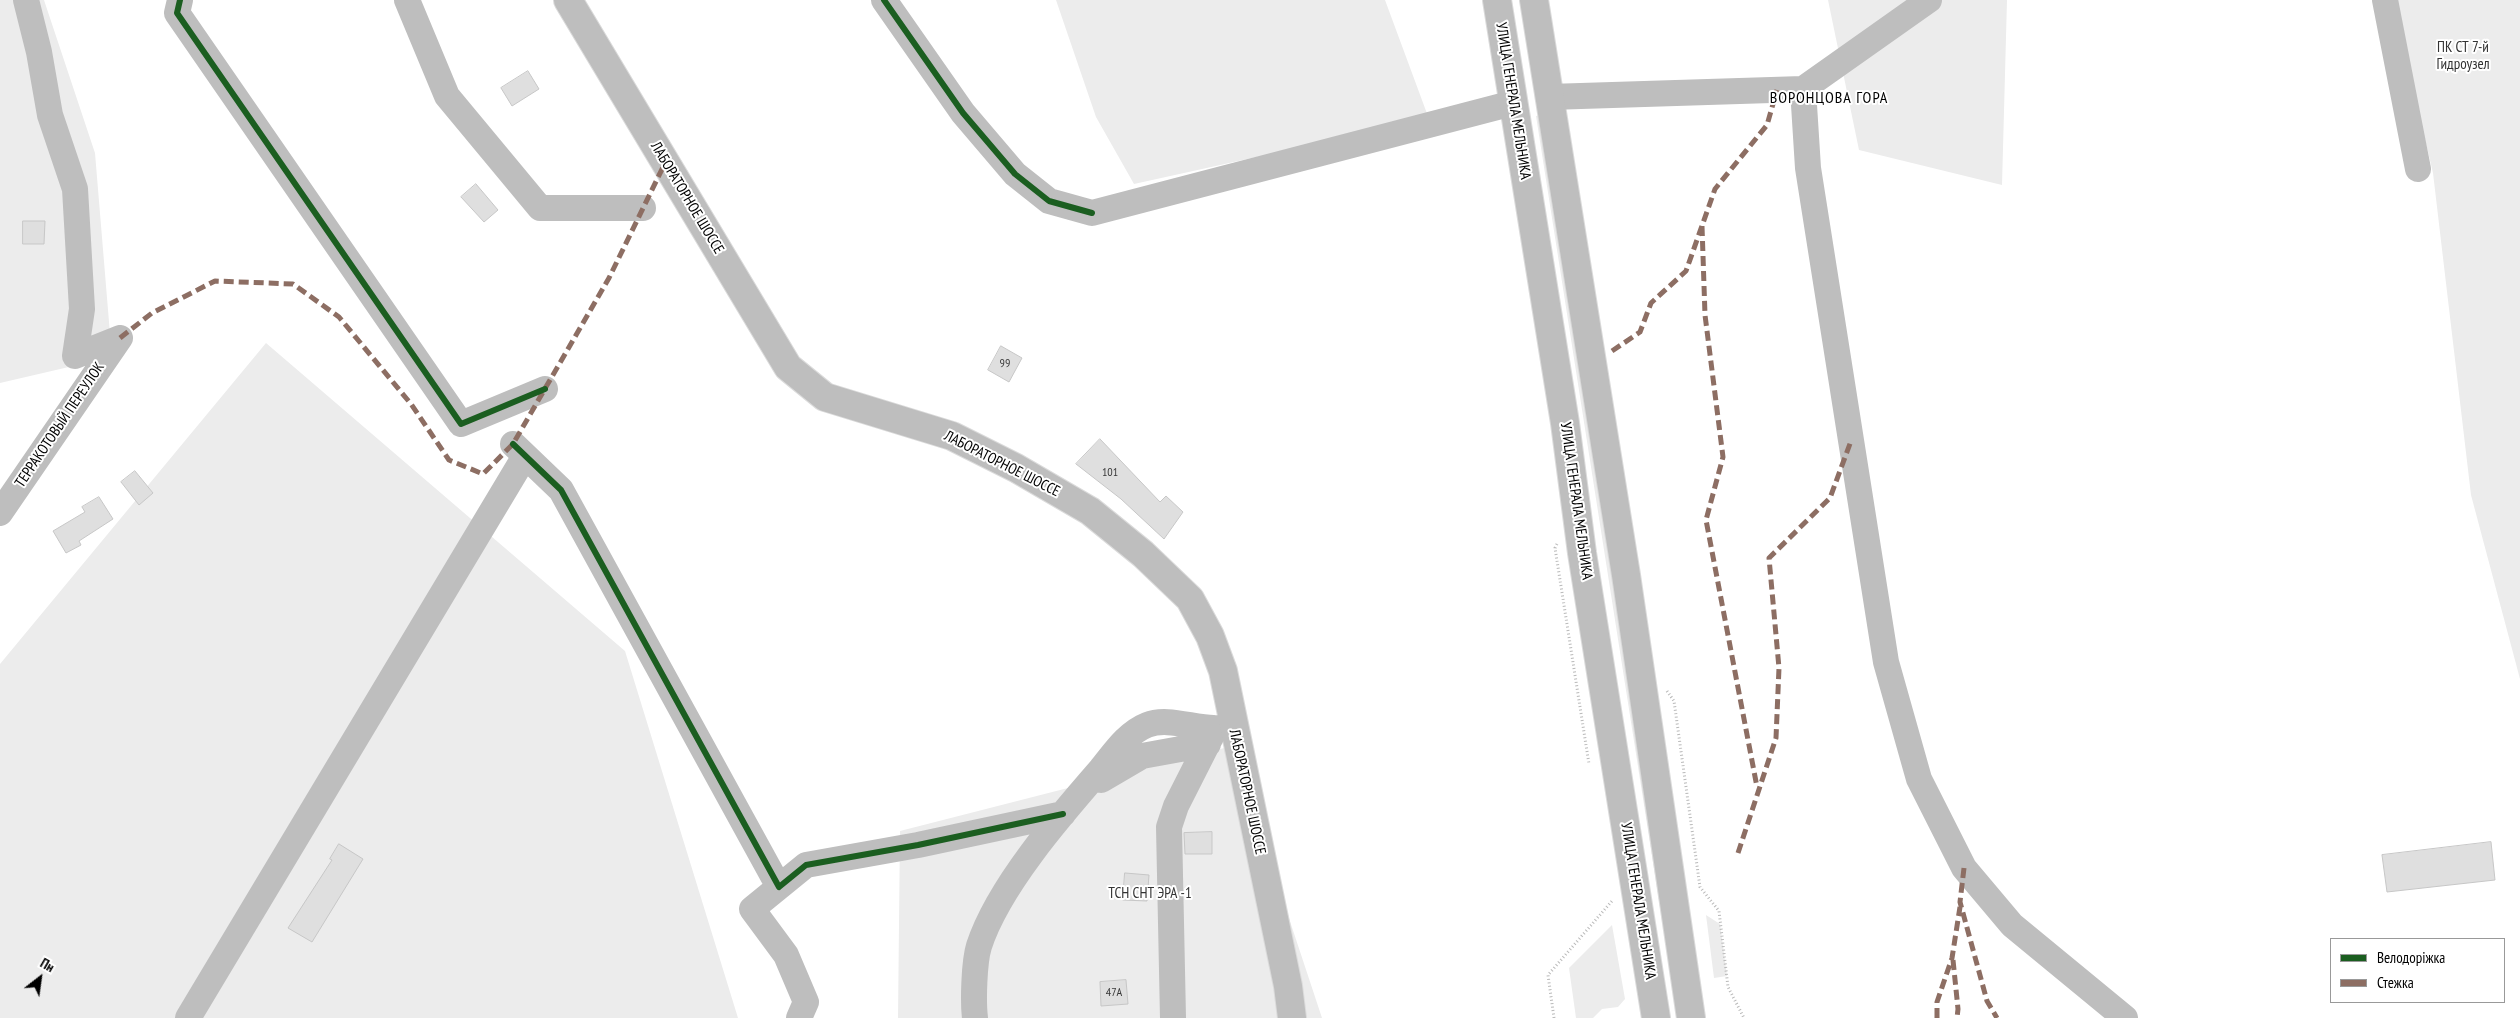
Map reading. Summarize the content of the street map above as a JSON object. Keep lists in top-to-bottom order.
{
  "streets": {
    "main road": ["УЛИЦА ГЕНЕРАЛА МЕЛЬНИКА", "ЛАБОРАТОРНОЕ ШОССЕ"],
    "street": ["ТЕРРАКОТОВЫЙ ПЕРЕУЛОК"]
  },
  "districts": ["ВОРОНЦОВА ГОРА"],
  "parks": ["ПК СТ 7-й Гидроузел", "ТСН СНТ ЭРА -1"],
  "house_numbers": ["99", "101", "47А"],
  "legend": ["Велодоріжка", "Стежка"],
  "north": "top right"
}
